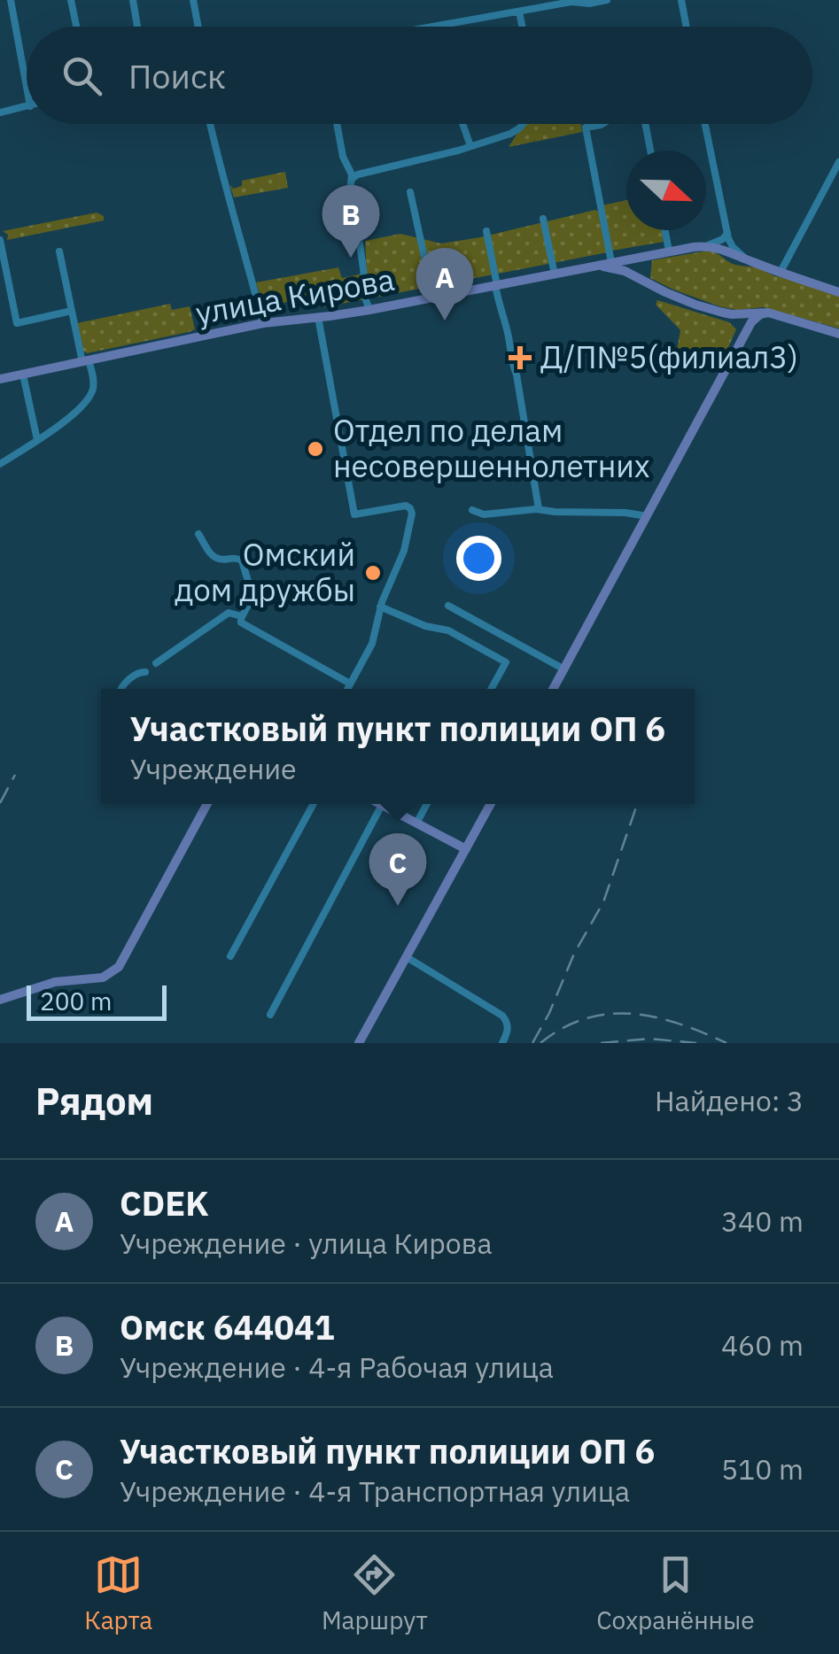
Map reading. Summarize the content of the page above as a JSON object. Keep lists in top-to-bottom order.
{
  "streets": {
    "main road": ["улица Кирова"]
  },
  "places": {
    "health": ["Д/П№5(филиал3)"],
    "other": ["Отдел по делам несовершеннолетних", "Омский дом дружбы"]
  },
  "scale_bar": "200 m",
  "north": "right",
  "page": {
    "search": "Поиск",
    "pins": ["B", "A", "C"],
    "popup": ["Участковый пункт полиции ОП 6", "Учреждение"],
    "scale": "200 m",
    "heading": ["Рядом", "Найдено: 3"],
    "list": [
      {
        "mark": "A",
        "name": "CDEK",
        "note": "Учреждение · улица Кирова",
        "value": "340 m"
      },
      {
        "mark": "B",
        "name": "Омск 644041",
        "note": "Учреждение · 4-я Рабочая улица",
        "value": "460 m"
      },
      {
        "mark": "C",
        "name": "Участковый пункт полиции ОП 6",
        "note": "Учреждение · 4-я Транспортная улица",
        "value": "510 m"
      }
    ],
    "nav": ["Карта", "Маршрут", "Сохранённые"]
  }
}
